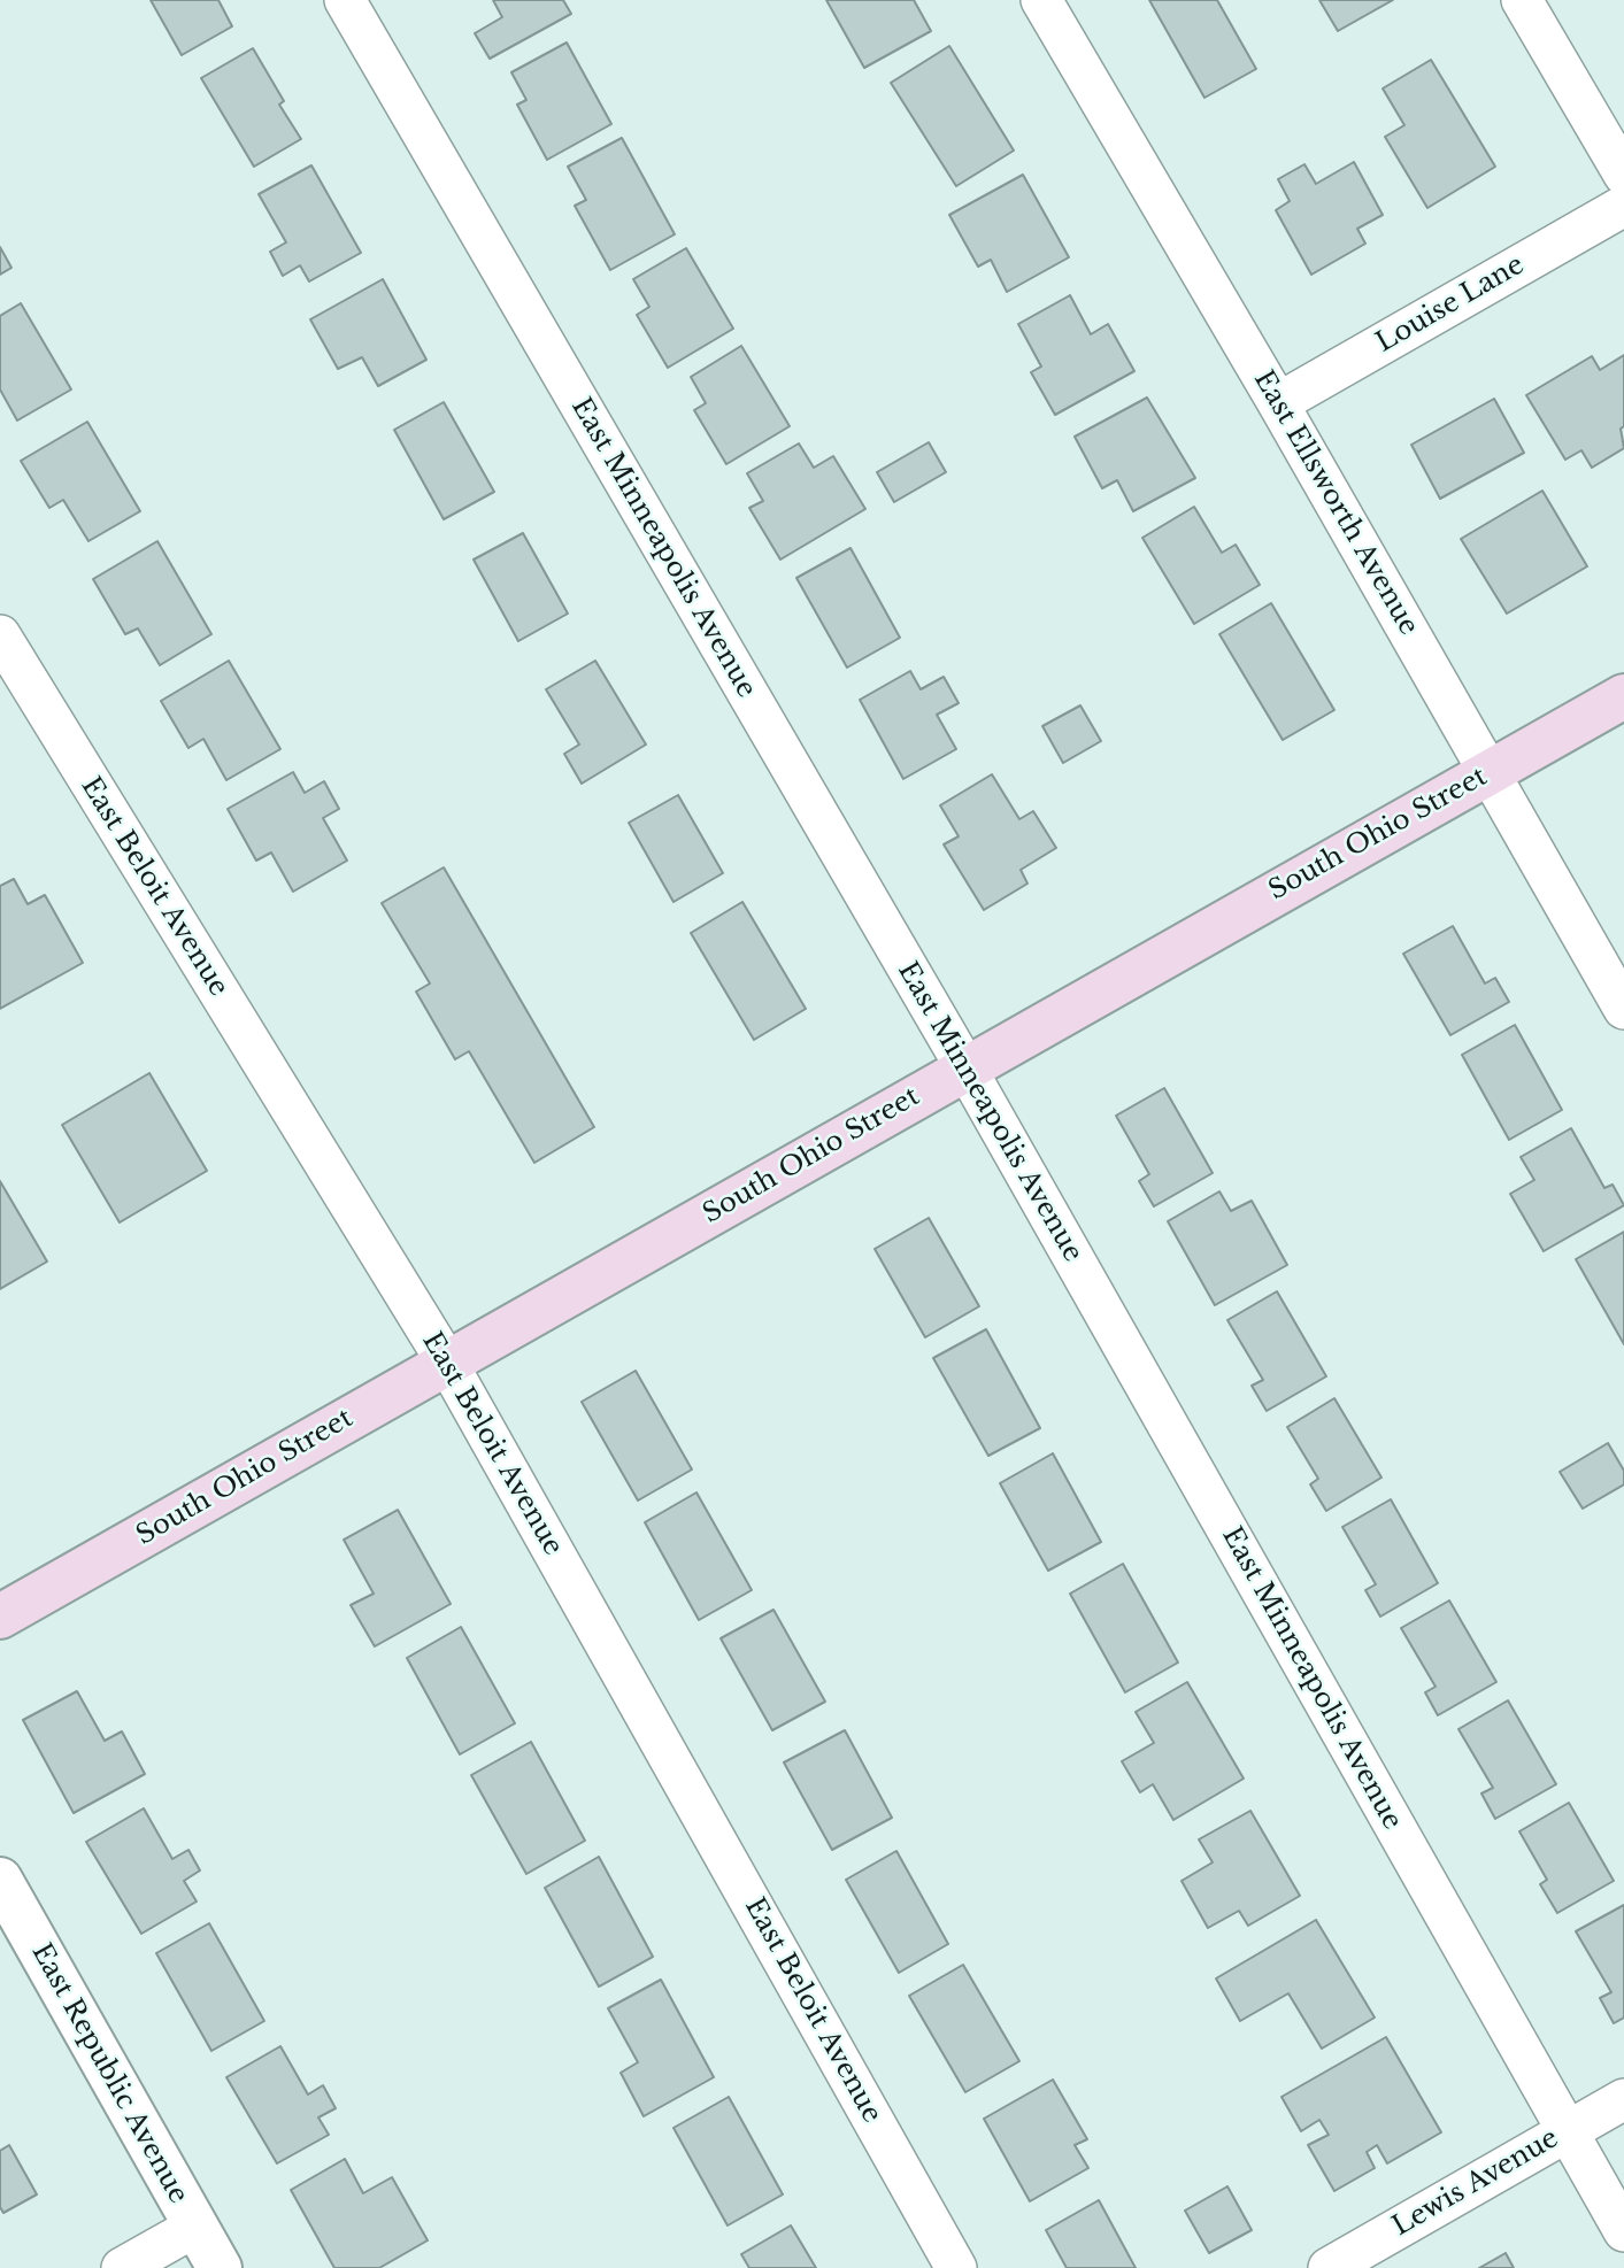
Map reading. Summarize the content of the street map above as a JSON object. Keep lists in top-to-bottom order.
{
  "streets": {
    "main road": ["South Ohio Street"],
    "street": [
      "Louise Lane",
      "East Ellsworth Avenue",
      "East Minneapolis Avenue",
      "East Beloit Avenue",
      "East Republic Avenue",
      "Lewis Avenue"
    ]
  },
  "crossings": [
    ["Louise Lane", "East Ellsworth Avenue"],
    ["East Ellsworth Avenue", "South Ohio Street"],
    ["East Minneapolis Avenue", "South Ohio Street"],
    ["East Minneapolis Avenue", "Lewis Avenue"],
    ["South Ohio Street", "East Beloit Avenue"]
  ]
}
